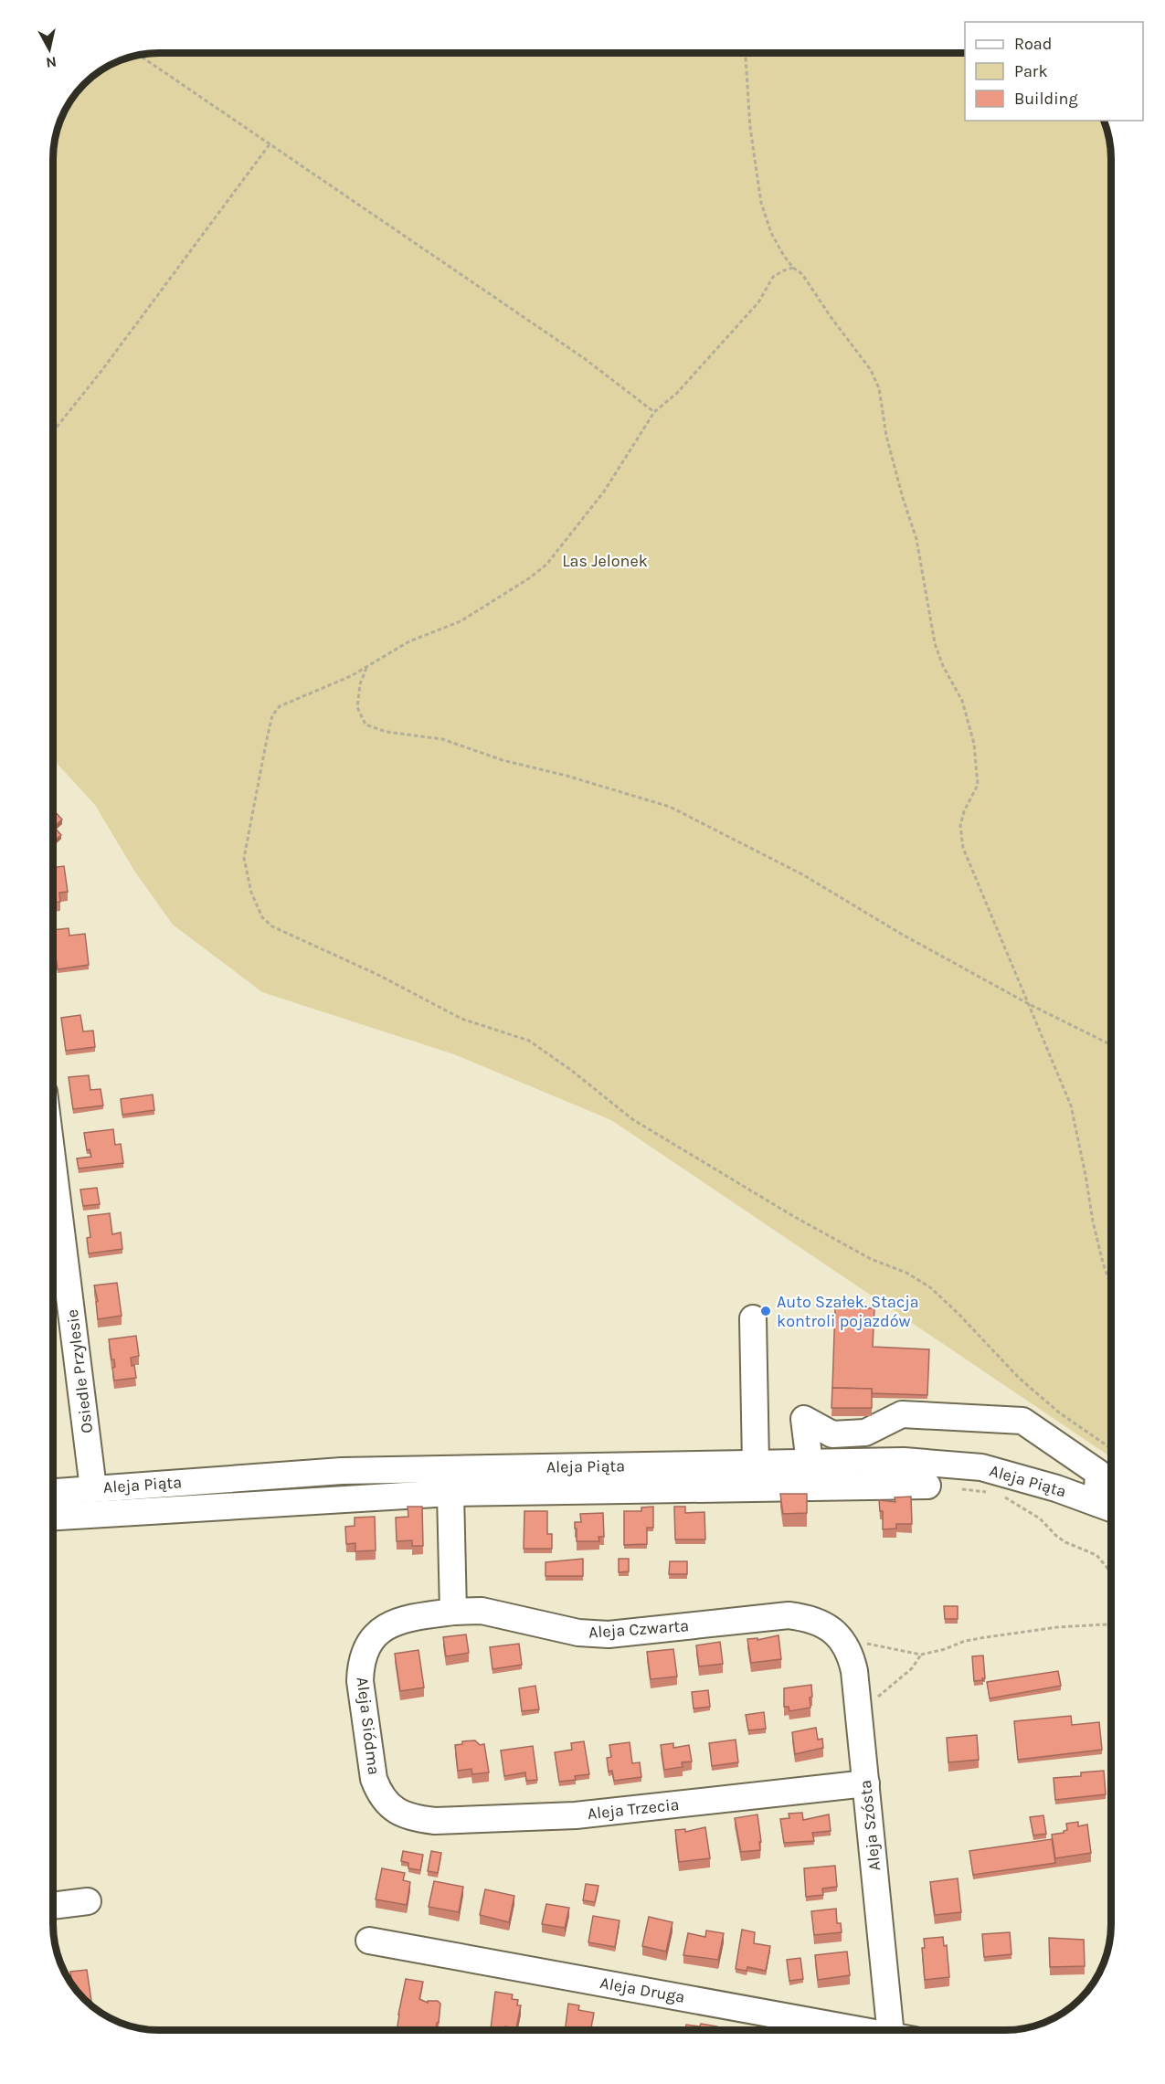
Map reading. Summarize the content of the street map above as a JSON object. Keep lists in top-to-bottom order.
{
  "streets": {
    "street": [
      "Osiedle Przylesie",
      "Aleja Piąta",
      "Aleja Czwarta",
      "Aleja Siódma",
      "Aleja Trzecia",
      "Aleja Szósta",
      "Aleja Druga"
    ]
  },
  "crossings": [
    ["Osiedle Przylesie", "Aleja Piąta"],
    ["Aleja Czwarta", "Aleja Siódma"],
    ["Aleja Czwarta", "Aleja Szósta"],
    ["Aleja Siódma", "Aleja Trzecia"],
    ["Aleja Trzecia", "Aleja Szósta"]
  ],
  "parks": ["Las Jelonek"],
  "places": ["Auto Szałek. Stacja kontroli pojazdów"],
  "legend": ["Road", "Park", "Building"],
  "north": "bottom"
}
